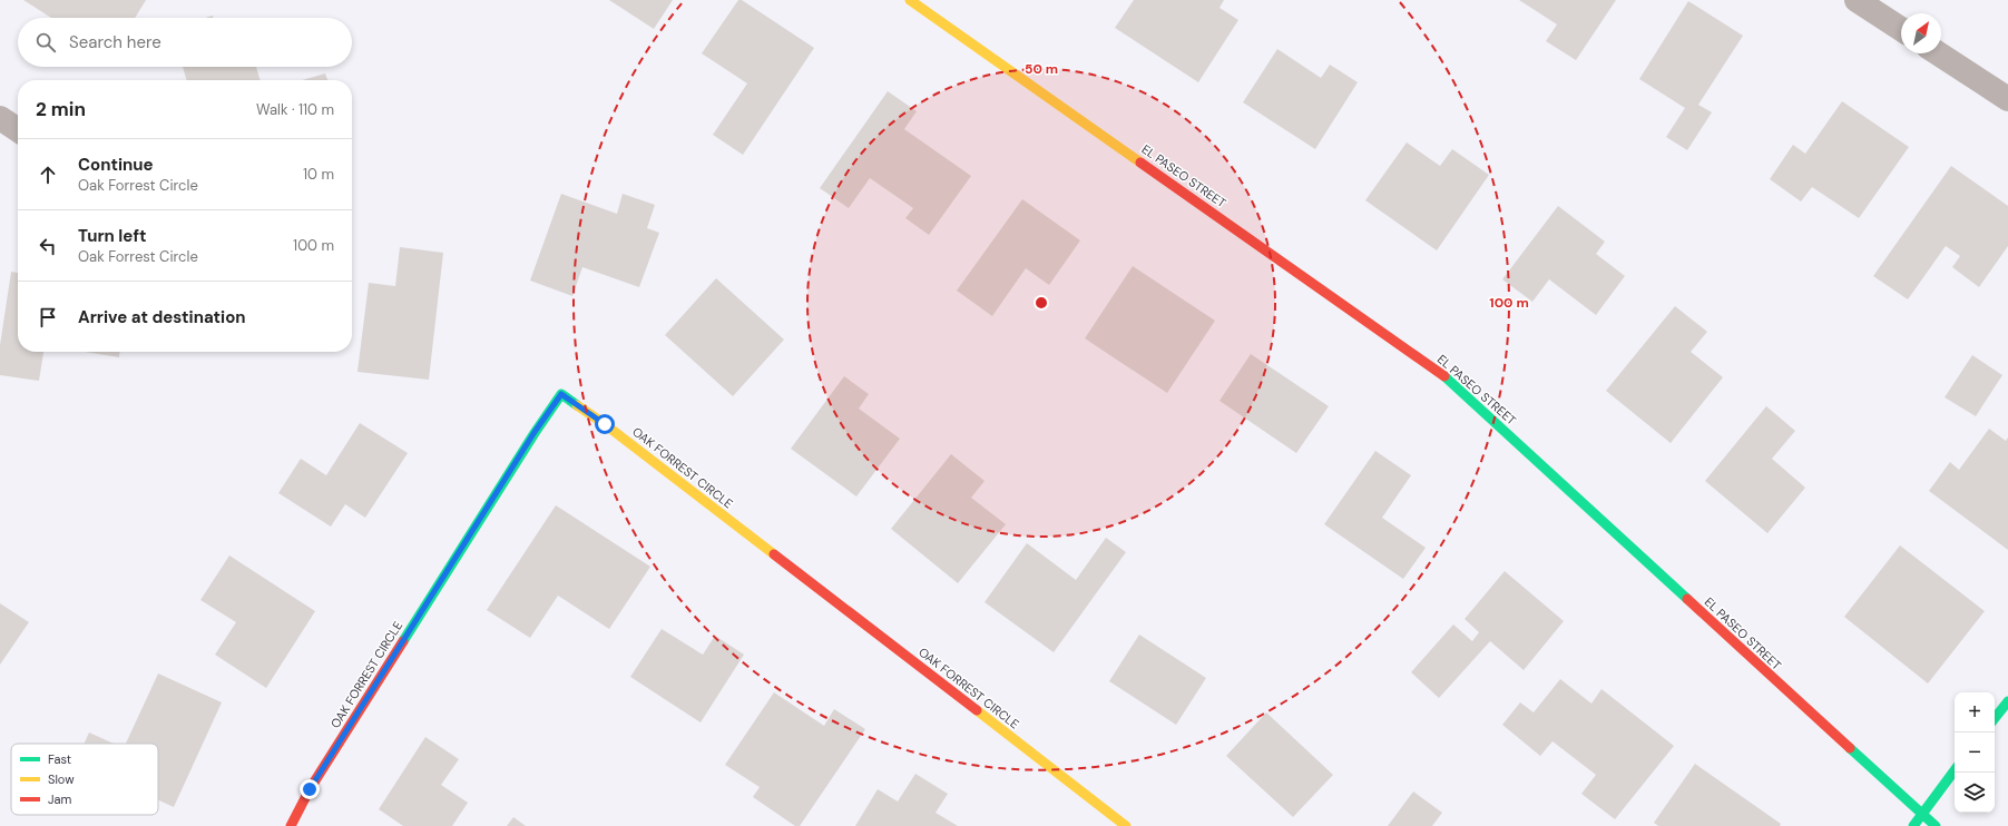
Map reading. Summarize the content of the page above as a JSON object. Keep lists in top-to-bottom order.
{
  "streets": {
    "street": ["EL PASEO STREET", "OAK FORREST CIRCLE"]
  },
  "legend": ["Fast", "Slow", "Jam"],
  "north": "top right",
  "page": {
    "search": "Search here",
    "heading": ["2 min", "Walk · 110 m"],
    "list": [
      ["Continue", "Oak Forrest Circle", "10 m"],
      ["Turn left", "Oak Forrest Circle", "100 m"],
      "Arrive at destination"
    ],
    "map_buttons": ["+", "−"]
  },
  "rings": ["50 m", "100 m"]
}
